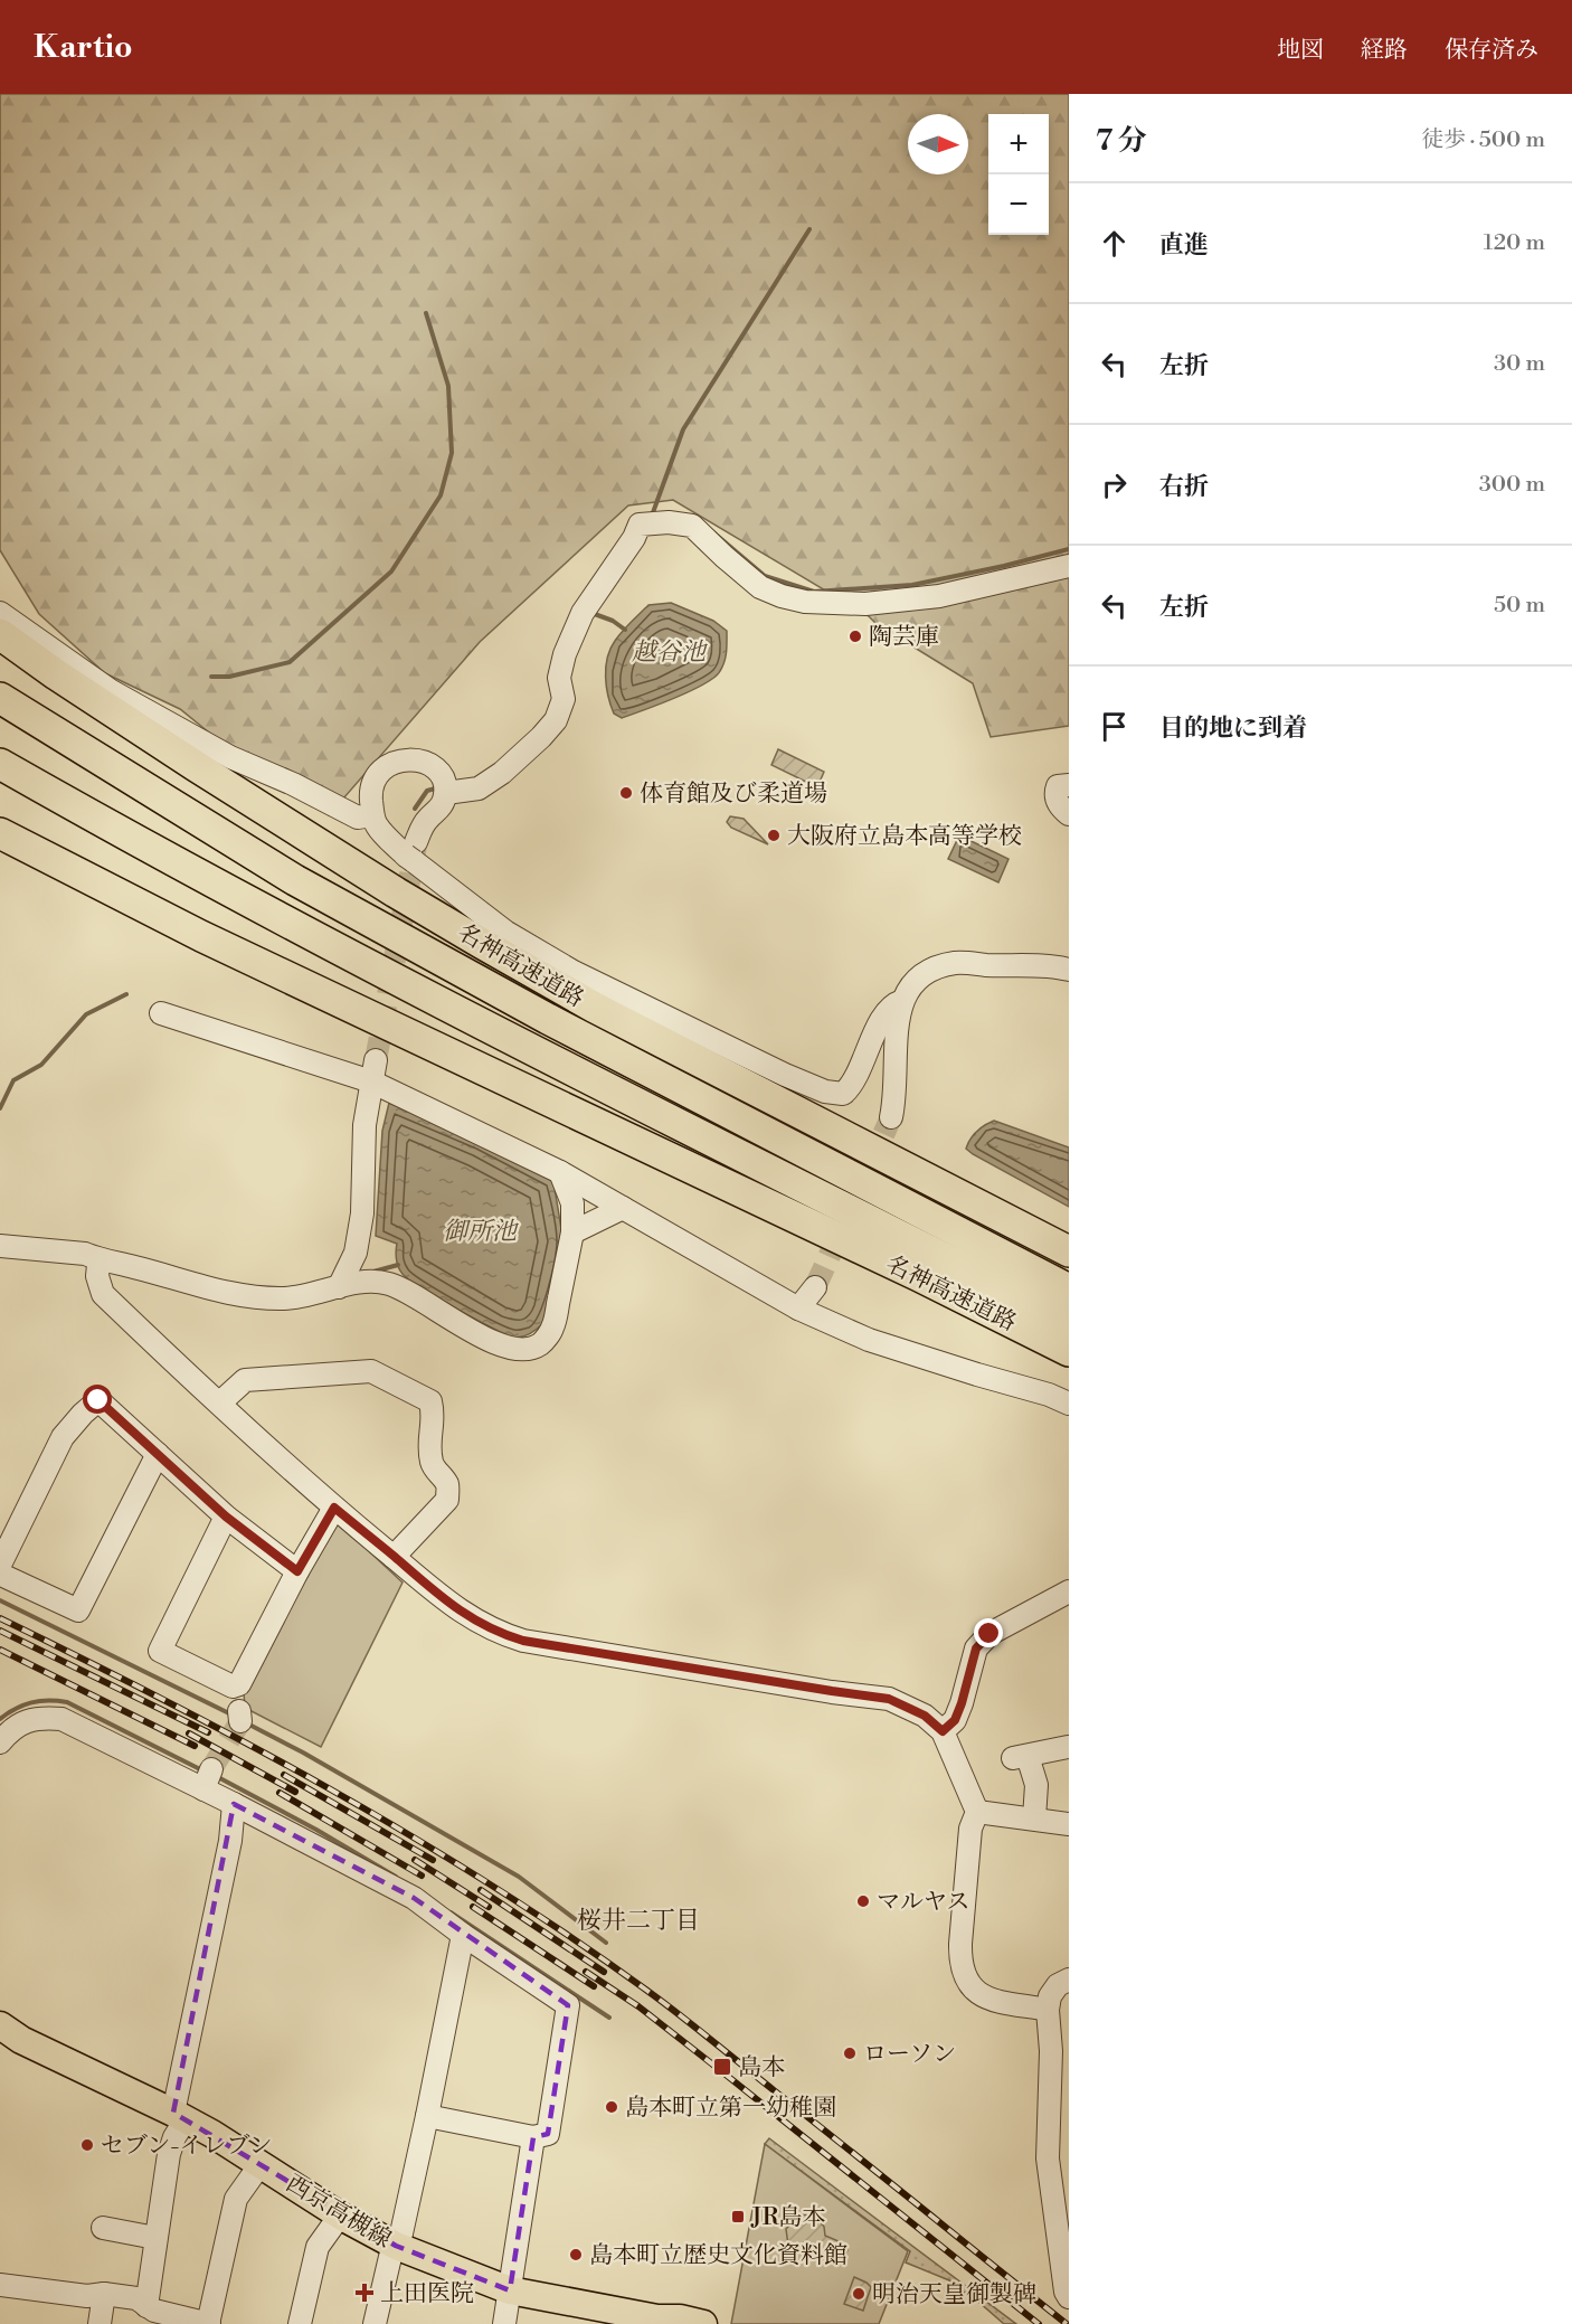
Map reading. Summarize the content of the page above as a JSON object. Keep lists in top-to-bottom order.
{
  "streets": {
    "highway": ["名神高速道路"],
    "main road": ["西京高槻線"]
  },
  "districts": ["桜井二丁目"],
  "water": ["越谷池", "御所池"],
  "places": {
    "other": [
      "陶芸庫",
      "体育館及び柔道場",
      "大阪府立島本高等学校",
      "マルヤス",
      "ローソン",
      "島本町立第一幼稚園",
      "セブン-イレブン",
      "島本町立歴史文化資料館",
      "明治天皇御製碑"
    ],
    "transit": ["島本", "JR島本"],
    "health": ["上田医院"]
  },
  "north": "right",
  "page": {
    "header": "Kartio",
    "nav": ["地図", "経路", "保存済み"],
    "heading": ["7 分", "徒歩 · 500 m"],
    "map_buttons": ["+", "−"],
    "list": [
      ["直進", "120 m"],
      ["左折", "30 m"],
      ["右折", "300 m"],
      ["左折", "50 m"],
      "目的地に到着"
    ]
  }
}
